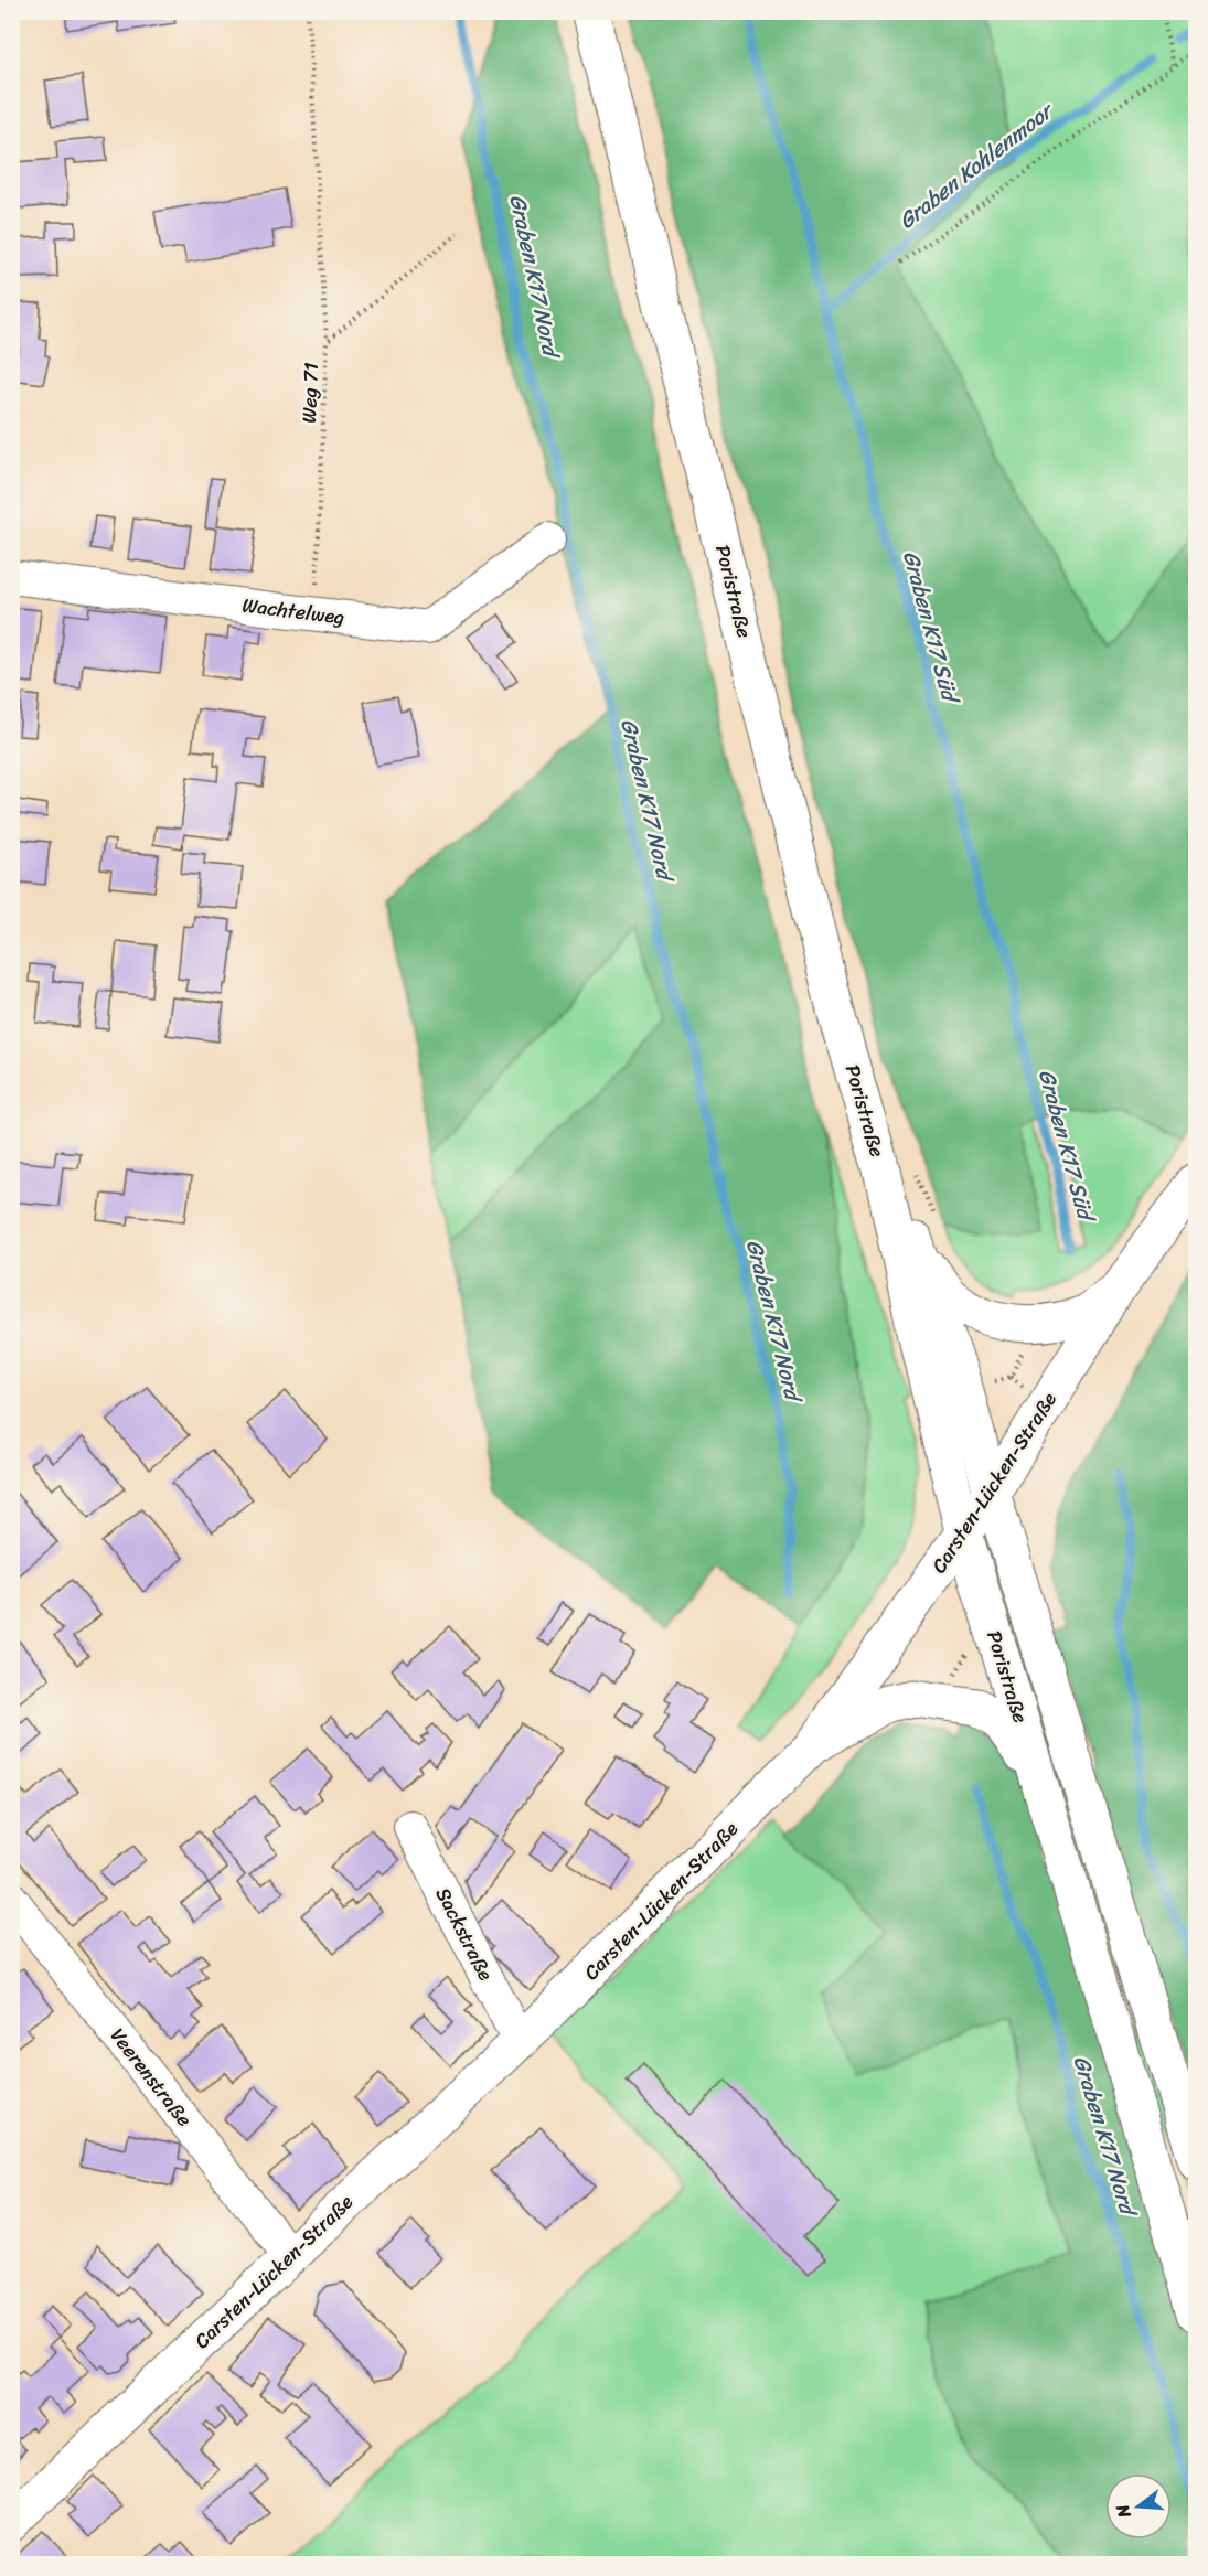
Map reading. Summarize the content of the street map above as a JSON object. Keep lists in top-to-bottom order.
{
  "streets": {
    "main road": ["Poristraße", "Carsten-Lücken-Straße"],
    "street": ["Wachtelweg", "Sackstraße", "Veerenstraße"],
    "path": ["Weg 71"]
  },
  "crossings": [
    ["Weg 71", "Wachtelweg"],
    ["Poristraße", "Carsten-Lücken-Straße"],
    ["Carsten-Lücken-Straße", "Sackstraße"],
    ["Carsten-Lücken-Straße", "Veerenstraße"]
  ],
  "water": ["Graben Kohlenmoor", "Graben K17 Nord", "Graben K17 Süd"],
  "north": "left"
}
